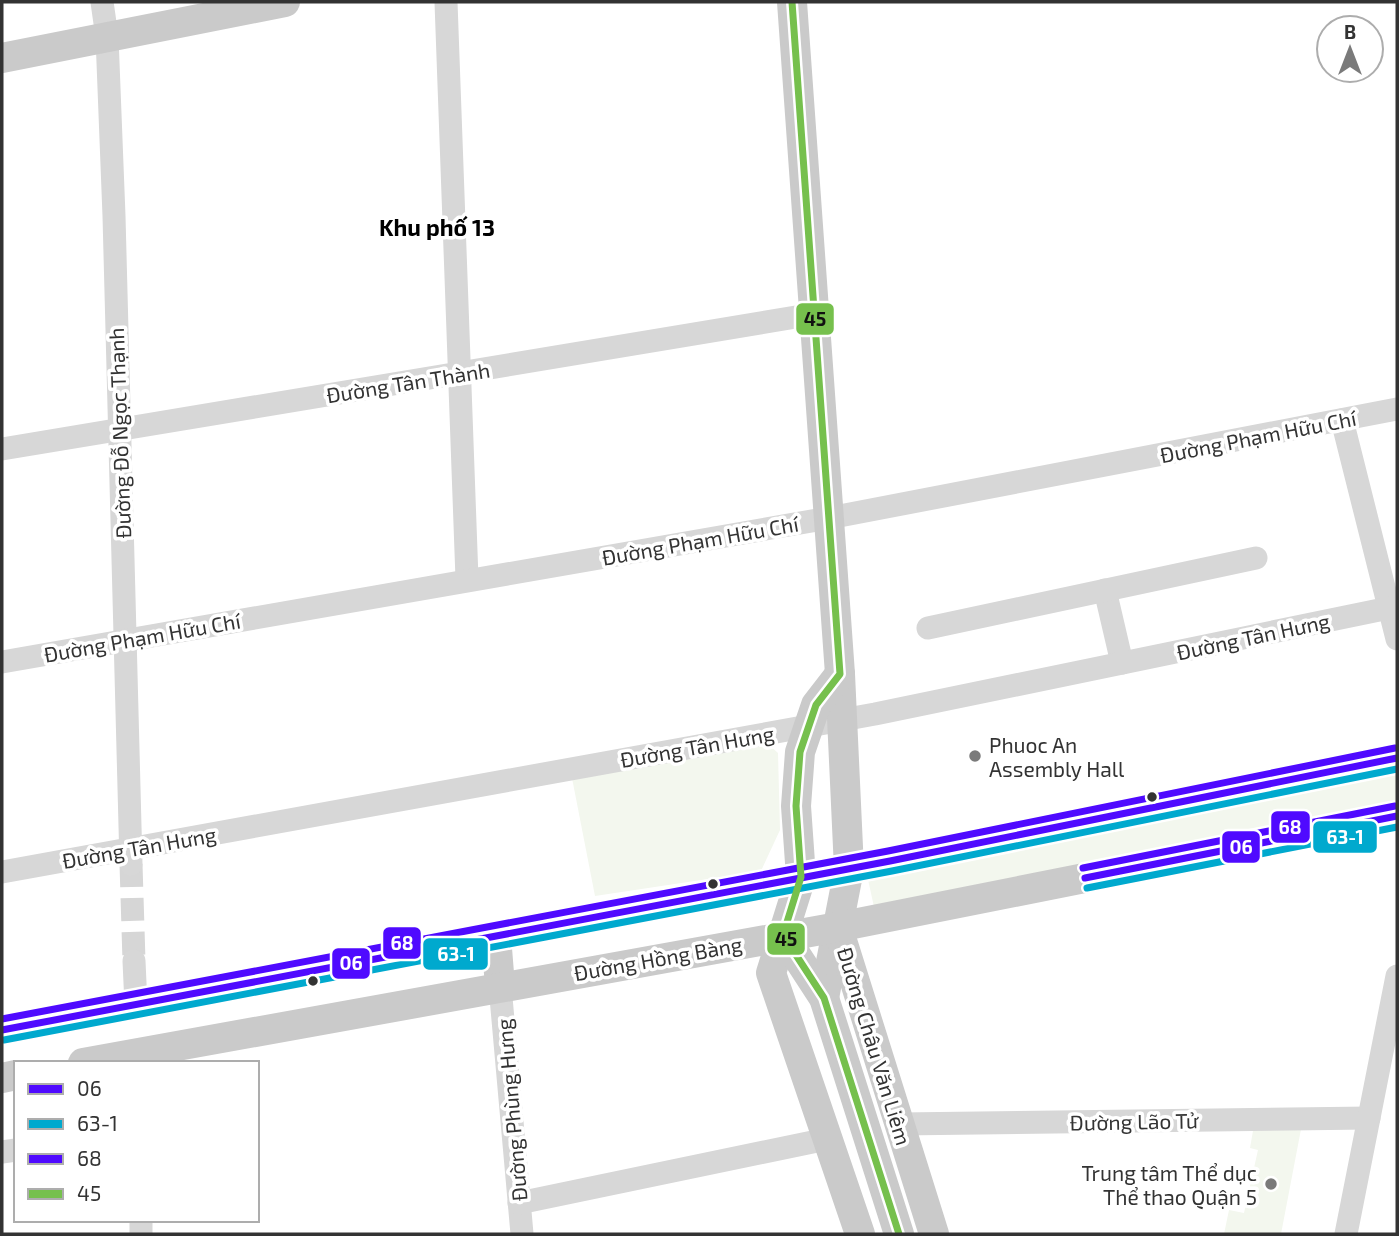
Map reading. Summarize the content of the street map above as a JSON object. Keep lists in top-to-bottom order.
{
  "streets": {
    "main road": ["Đường Hồng Bàng", "Đường Châu Văn Liêm"],
    "street": [
      "Đường Tân Thành",
      "Đường Đỗ Ngọc Thạnh",
      "Đường Phạm Hữu Chí",
      "Đường Tân Hưng",
      "Đường Phùng Hưng",
      "Đường Lão Tử"
    ]
  },
  "crossings": [
    ["Đường Tân Thành", "Đường Đỗ Ngọc Thạnh"],
    ["Đường Đỗ Ngọc Thạnh", "Đường Phạm Hữu Chí"],
    ["Đường Đỗ Ngọc Thạnh", "Đường Tân Hưng"],
    ["Đường Hồng Bàng", "Đường Châu Văn Liêm"],
    ["Đường Hồng Bàng", "Đường Phùng Hưng"],
    ["Đường Châu Văn Liêm", "Đường Lão Tử"]
  ],
  "districts": ["Khu phố 13"],
  "places": ["Phuoc An Assembly Hall", "Trung tâm Thể dục Thể thao Quận 5"],
  "lines": [
    "transit line 45",
    "transit line 68",
    "transit line 06",
    "transit line 63-1"
  ],
  "legend": [
    "06",
    "63-1",
    "68",
    "45"
  ],
  "north": "top"
}
